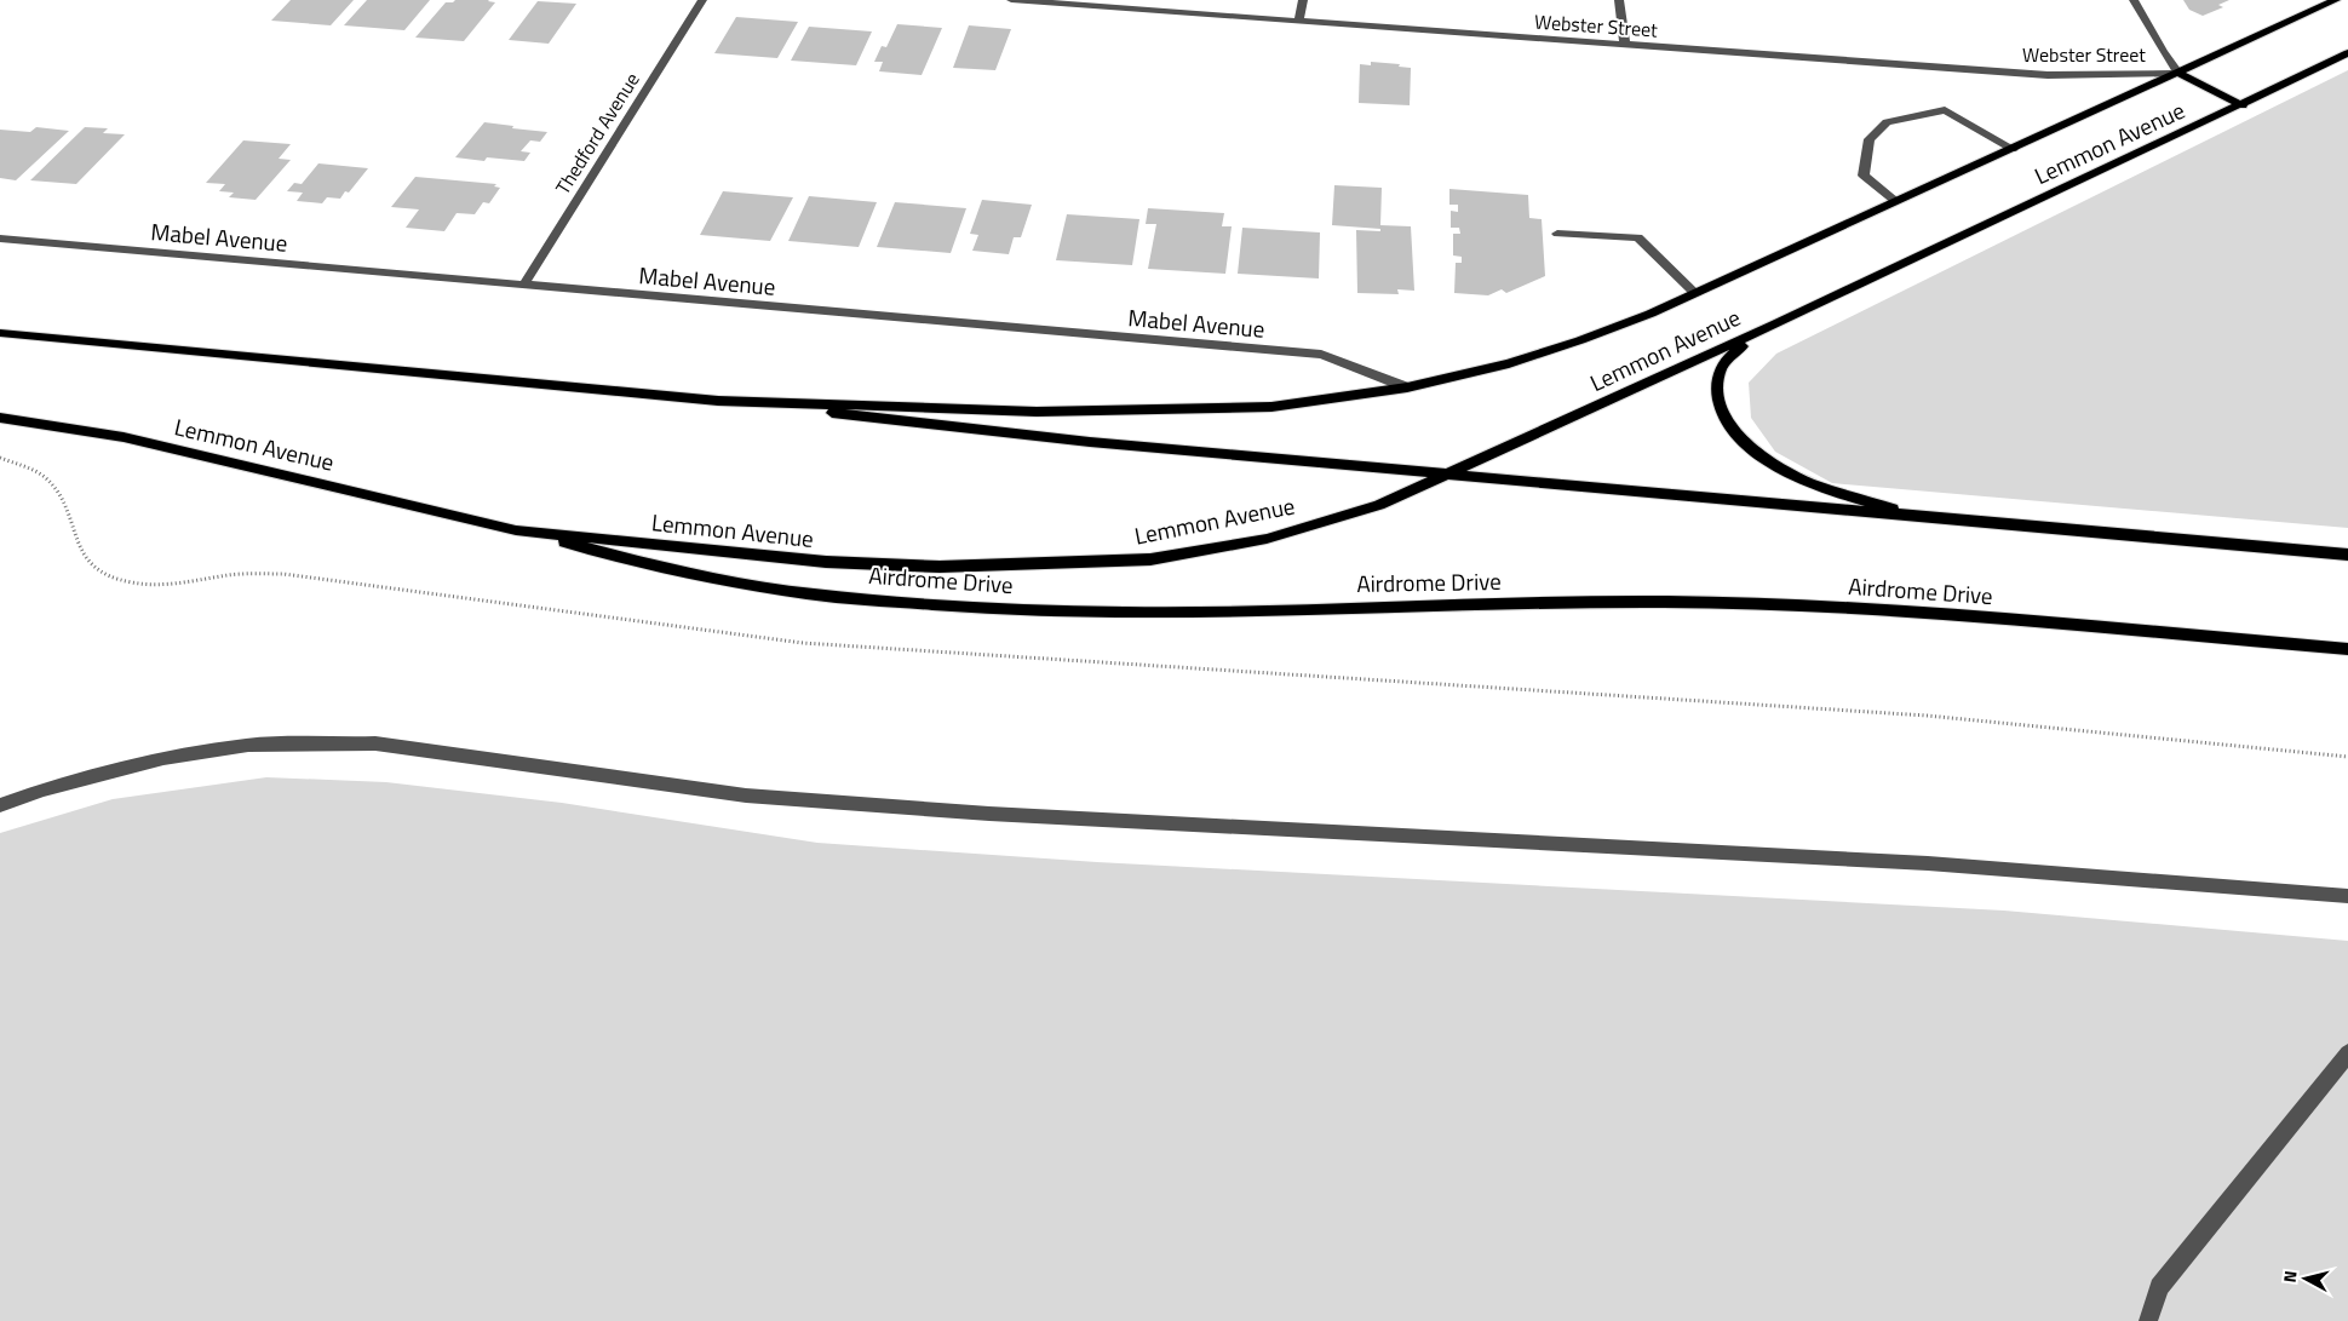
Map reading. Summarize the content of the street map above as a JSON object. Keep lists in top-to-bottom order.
{
  "streets": {
    "main road": ["Lemmon Avenue", "Airdrome Drive"],
    "street": ["Webster Street", "Thedford Avenue", "Mabel Avenue"]
  },
  "crossings": [
    ["Webster Street", "Lemmon Avenue"],
    ["Thedford Avenue", "Mabel Avenue"],
    ["Lemmon Avenue", "Mabel Avenue"],
    ["Lemmon Avenue", "Airdrome Drive"]
  ],
  "north": "left"
}
